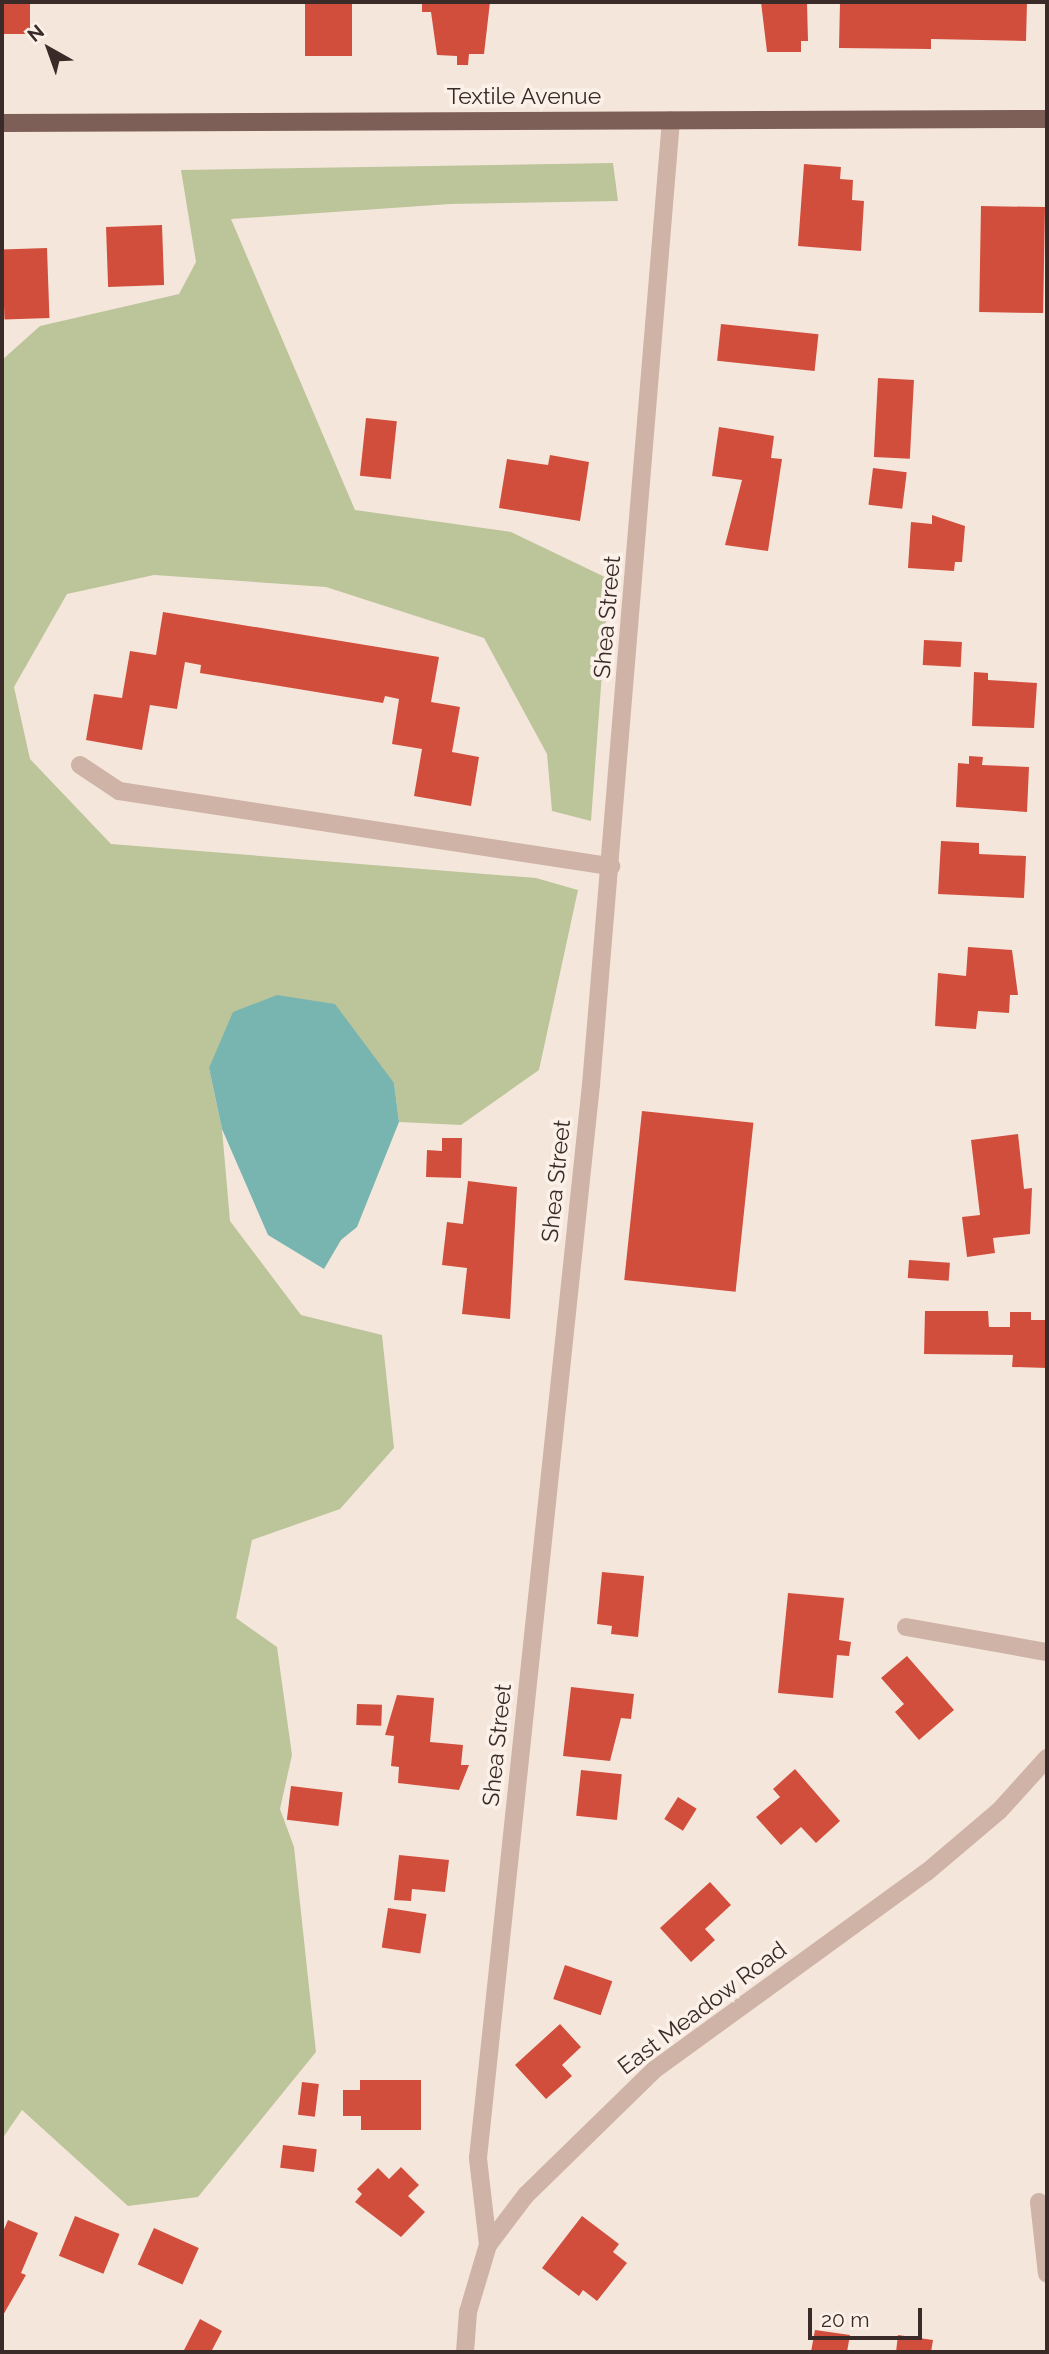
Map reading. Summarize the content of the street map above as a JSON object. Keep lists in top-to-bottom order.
{
  "streets": {
    "main road": ["Textile Avenue"],
    "street": ["Shea Street", "East Meadow Road"]
  },
  "crossings": [
    ["Textile Avenue", "Shea Street"],
    ["Shea Street", "East Meadow Road"]
  ],
  "scale_bar": "20 m",
  "north": "top left"
}
